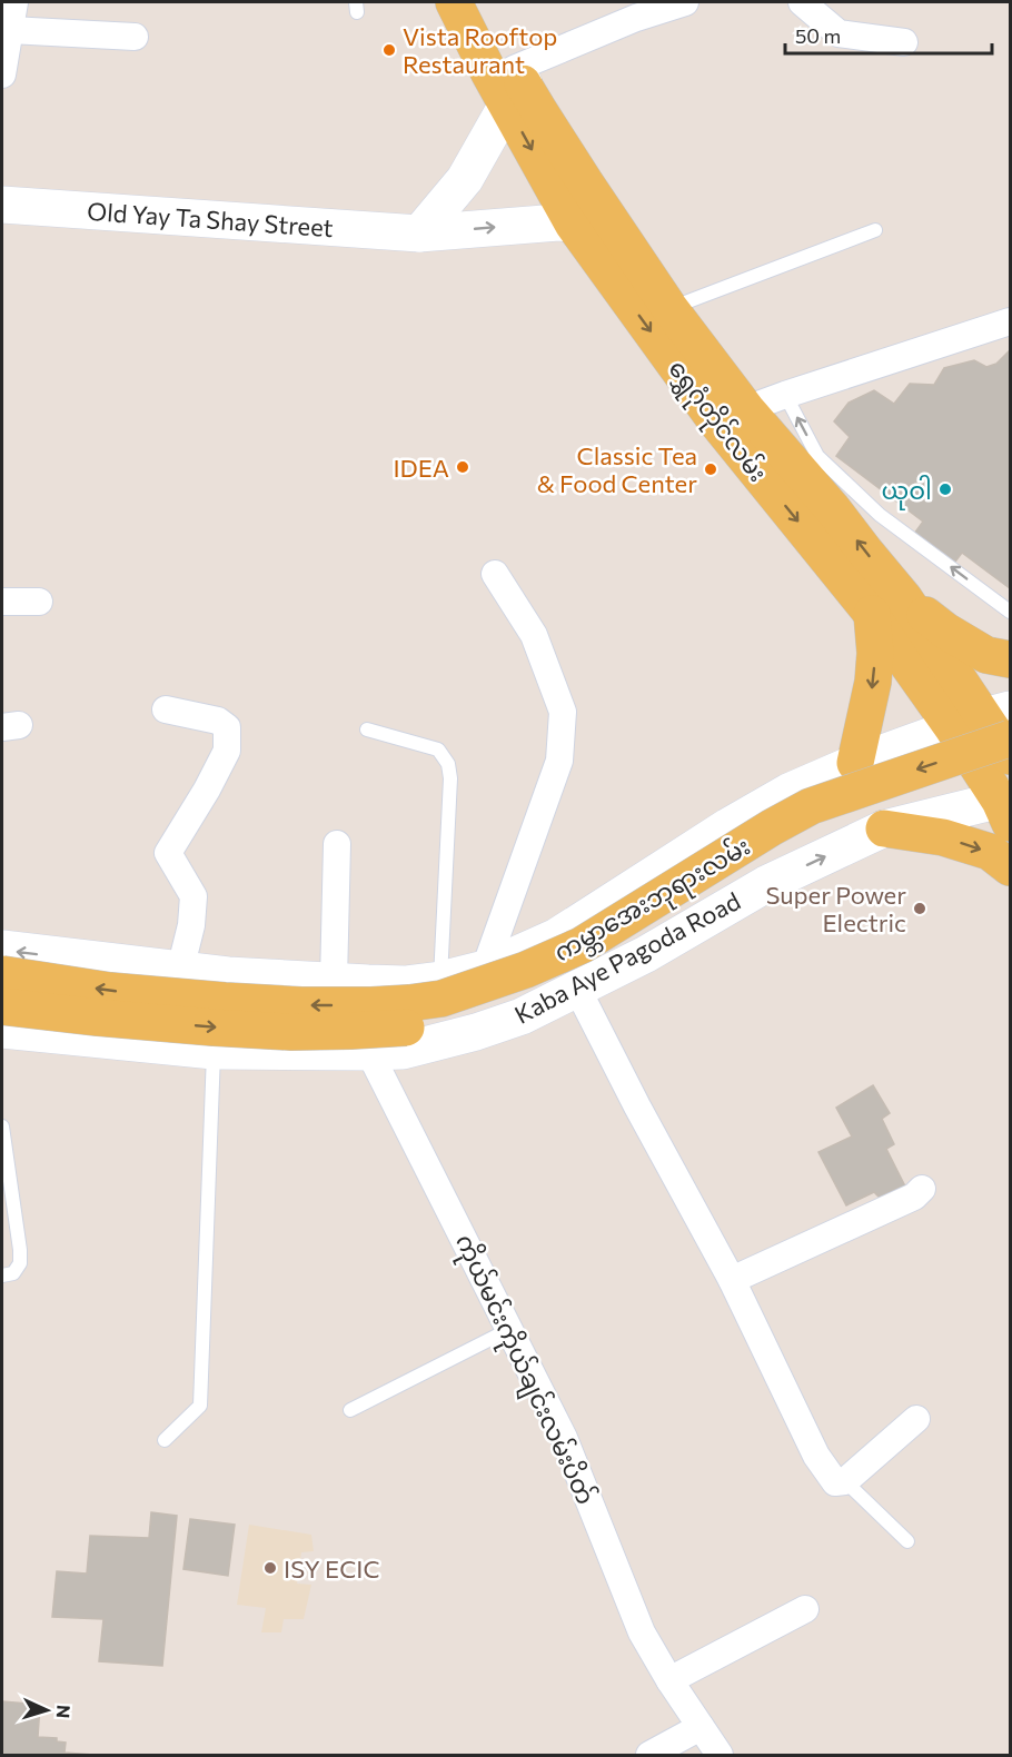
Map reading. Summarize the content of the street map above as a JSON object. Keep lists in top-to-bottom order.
{
  "streets": {
    "main road": [
      "Old Yay Ta Shay Street",
      "ရွှေဂုံတိုင်လမ်း",
      "ကမ္ဘာအေးဘုရားလမ်း",
      "Kaba Aye Pagoda Road"
    ],
    "street": ["ကိုယ်မင်းကိုယ်ချင်းလမ်းပိတ်"]
  },
  "crossings": [
    ["Old Yay Ta Shay Street", "ရွှေဂုံတိုင်လမ်း"],
    ["ရွှေဂုံတိုင်လမ်း", "ကမ္ဘာအေးဘုရားလမ်း"],
    ["Kaba Aye Pagoda Road", "ကိုယ်မင်းကိုယ်ချင်းလမ်းပိတ်"]
  ],
  "places": [
    "Vista Rooftop Restaurant",
    "IDEA",
    "Classic Tea & Food Center",
    "ယုဝါ",
    "Super Power Electric",
    "ISY ECIC"
  ],
  "scale_bar": "50 m",
  "north": "right"
}
